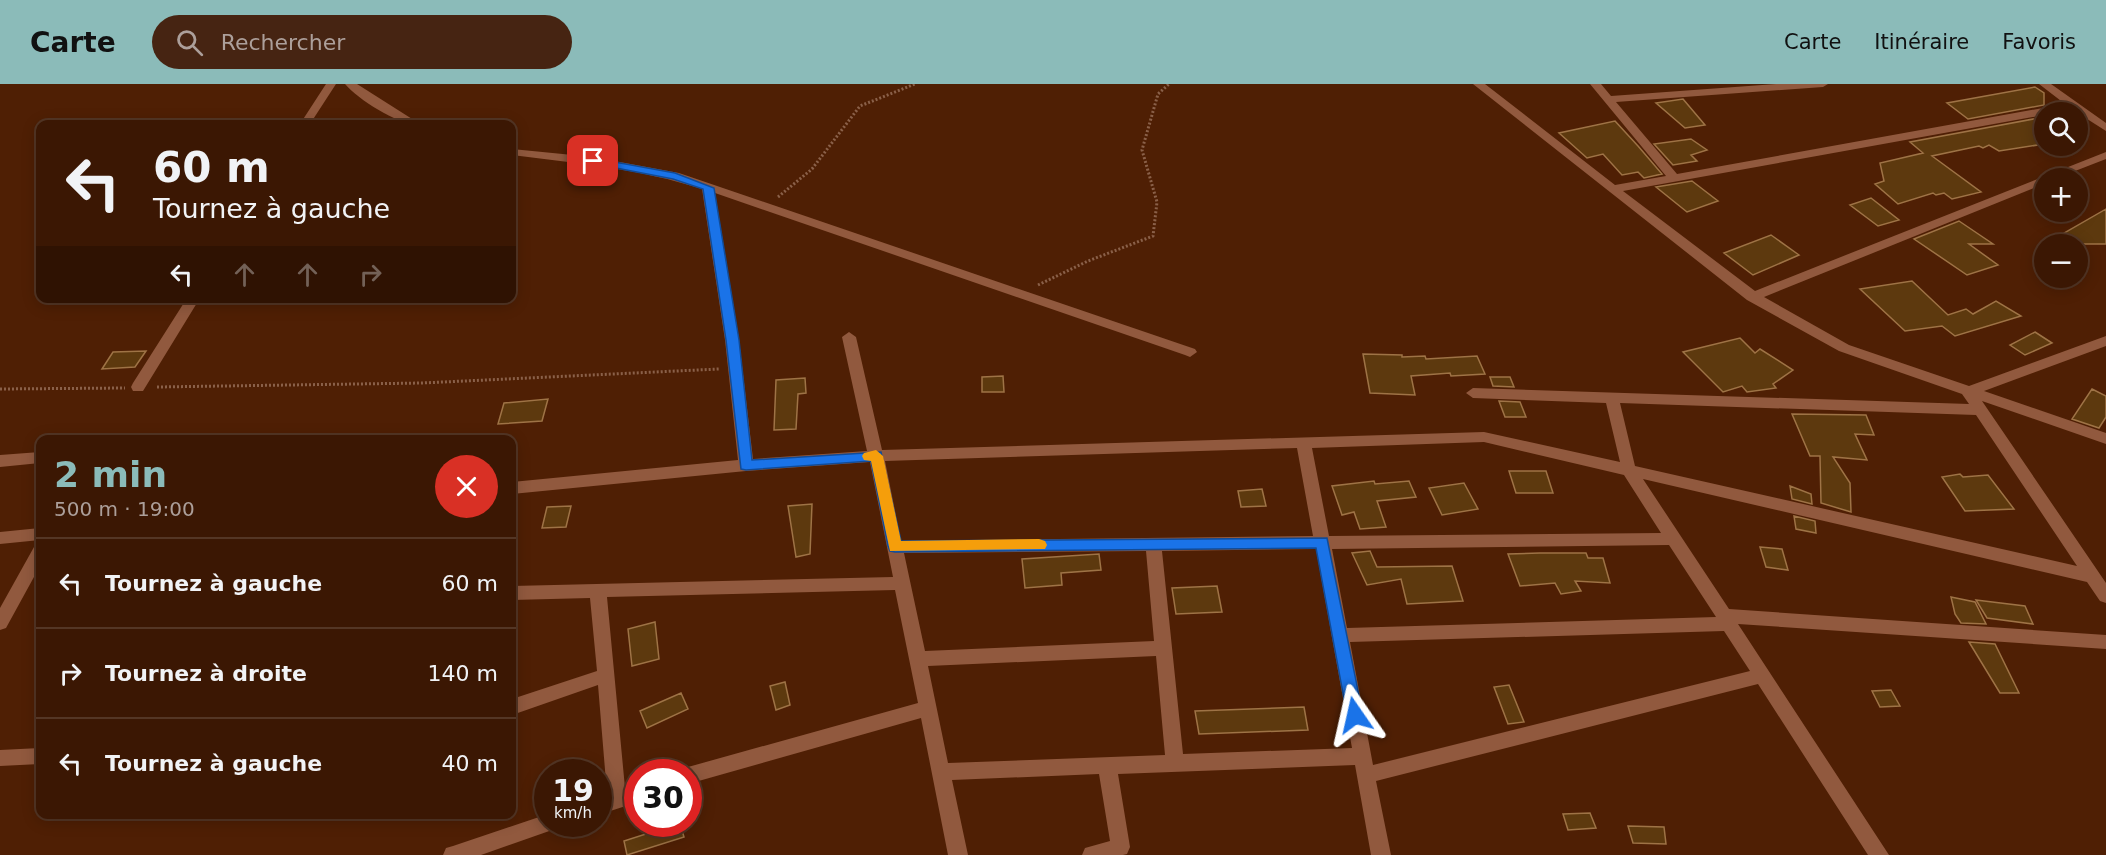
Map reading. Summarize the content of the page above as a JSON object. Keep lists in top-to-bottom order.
{
  "page": {
    "header": "Carte",
    "search": "Rechercher",
    "nav": ["Carte", "Itinéraire", "Favoris"],
    "map_buttons": ["+", "−"],
    "turn": ["60 m", "Tournez à gauche"],
    "heading": ["2 min", "500 m · 19:00"],
    "list": [
      {
        "name": "Tournez à gauche",
        "value": "60 m"
      },
      {
        "name": "Tournez à droite",
        "value": "140 m"
      },
      {
        "name": "Tournez à gauche",
        "value": "40 m"
      }
    ],
    "speed": "19 km/h",
    "limit": "30"
  }
}
